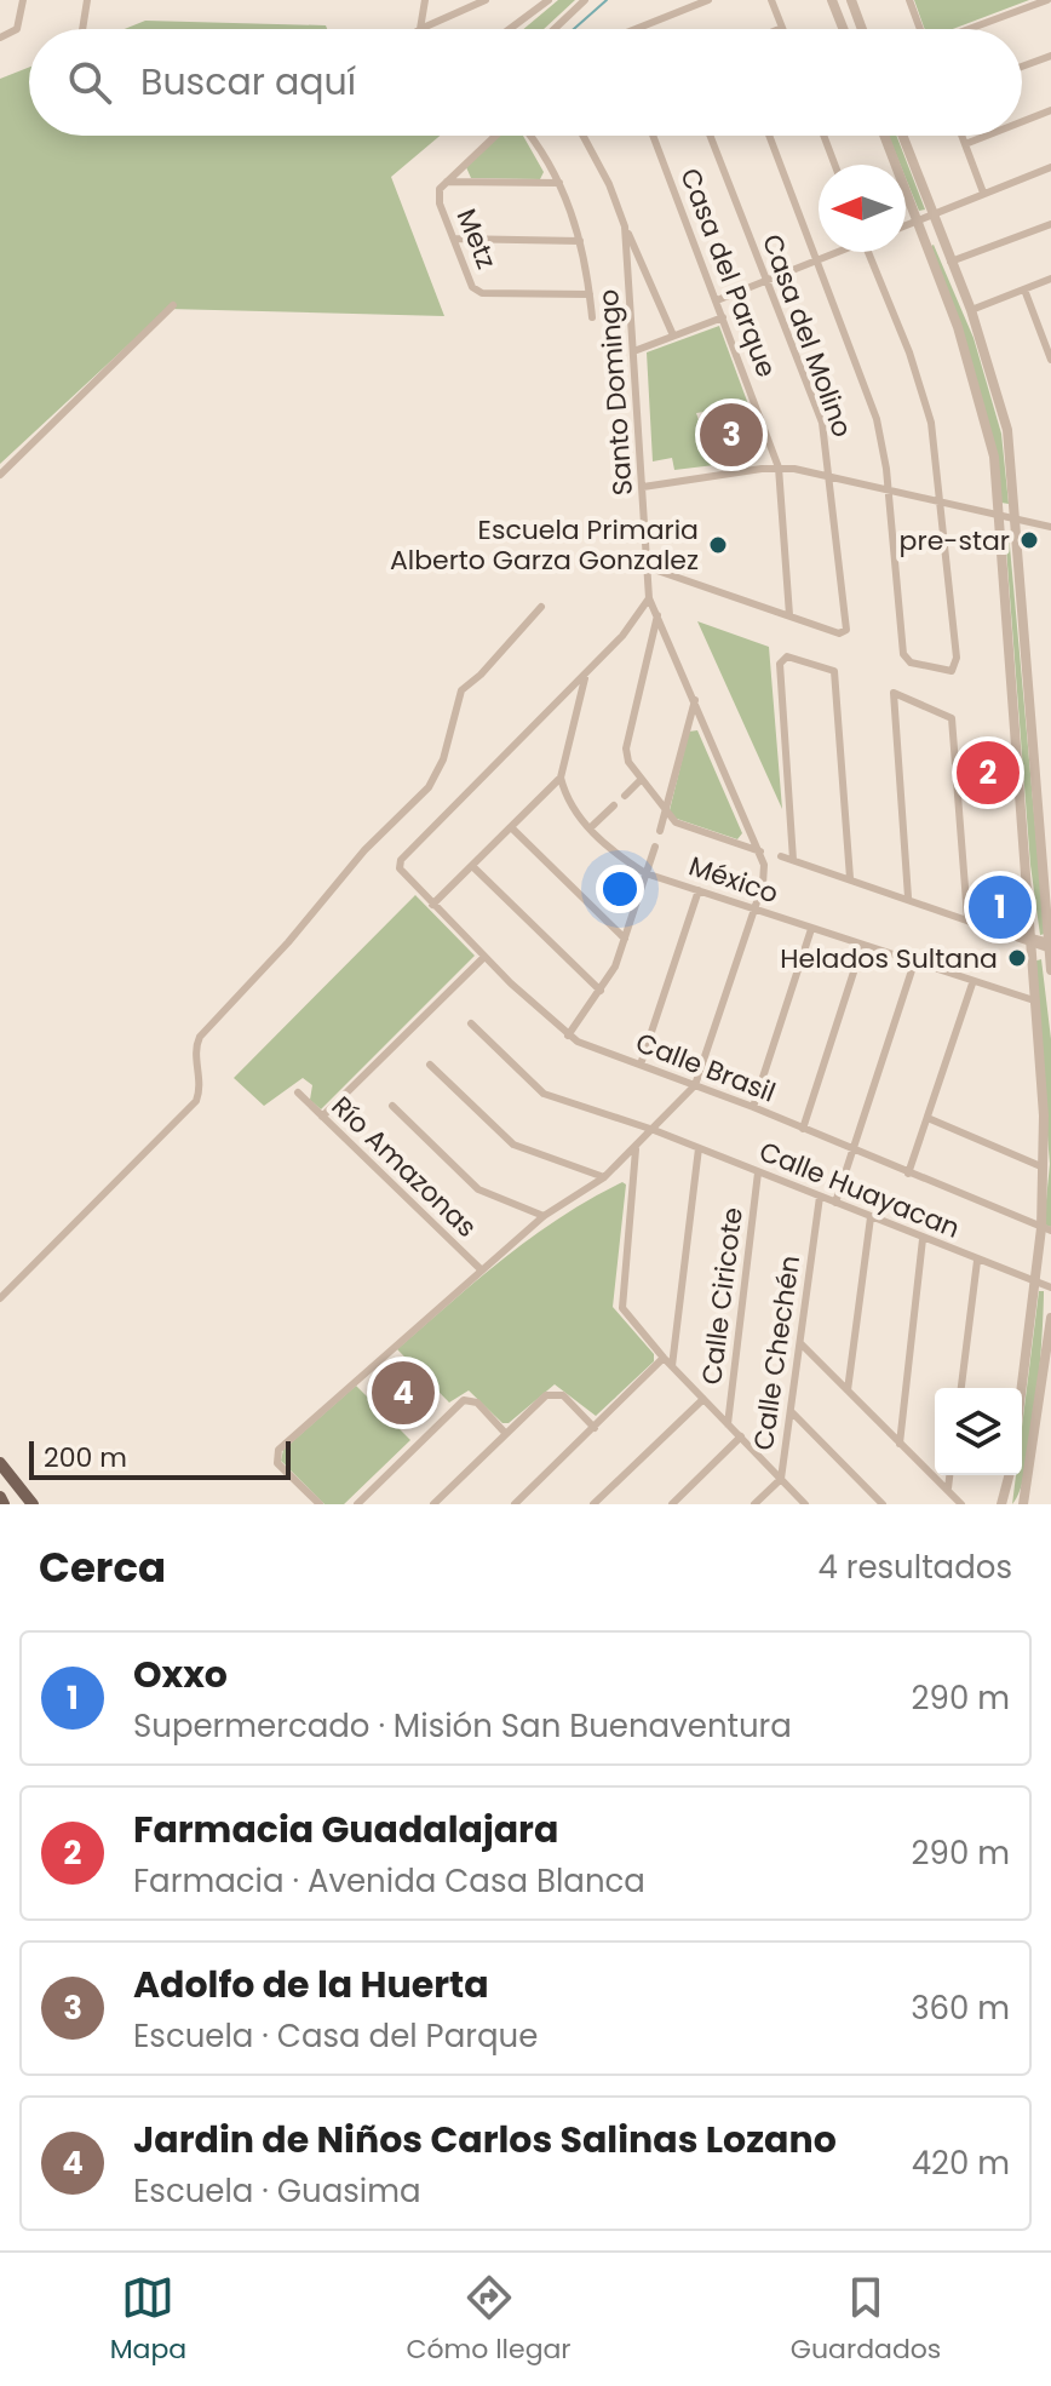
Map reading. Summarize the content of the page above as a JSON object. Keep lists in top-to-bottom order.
{
  "streets": {
    "street": [
      "Metz",
      "Casa del Parque",
      "Casa del Molino",
      "Santo Domingo",
      "México",
      "Calle Brasil",
      "Río Amazonas",
      "Calle Huayacan",
      "Calle Ciricote",
      "Calle Chechén"
    ]
  },
  "crossings": [
    ["Casa del Parque", "Casa del Molino"],
    ["Calle Huayacan", "Calle Ciricote"],
    ["Calle Huayacan", "Calle Chechén"]
  ],
  "places": ["pre-star", "Escuela Primaria Alberto Garza Gonzalez", "Helados Sultana"],
  "scale_bar": "200 m",
  "north": "left",
  "page": {
    "search": "Buscar aquí",
    "pins": [
      "3",
      "2",
      "1",
      "4"
    ],
    "scale": "200 m",
    "heading": ["Cerca", "4 resultados"],
    "list": [
      {
        "mark": "1",
        "name": "Oxxo",
        "note": "Supermercado · Misión San Buenaventura",
        "value": "290 m"
      },
      {
        "mark": "2",
        "name": "Farmacia Guadalajara",
        "note": "Farmacia · Avenida Casa Blanca",
        "value": "290 m"
      },
      {
        "mark": "3",
        "name": "Adolfo de la Huerta",
        "note": "Escuela · Casa del Parque",
        "value": "360 m"
      },
      {
        "mark": "4",
        "name": "Jardin de Niños Carlos Salinas Lozano",
        "note": "Escuela · Guasima",
        "value": "420 m"
      }
    ],
    "nav": ["Mapa", "Cómo llegar", "Guardados"]
  }
}
